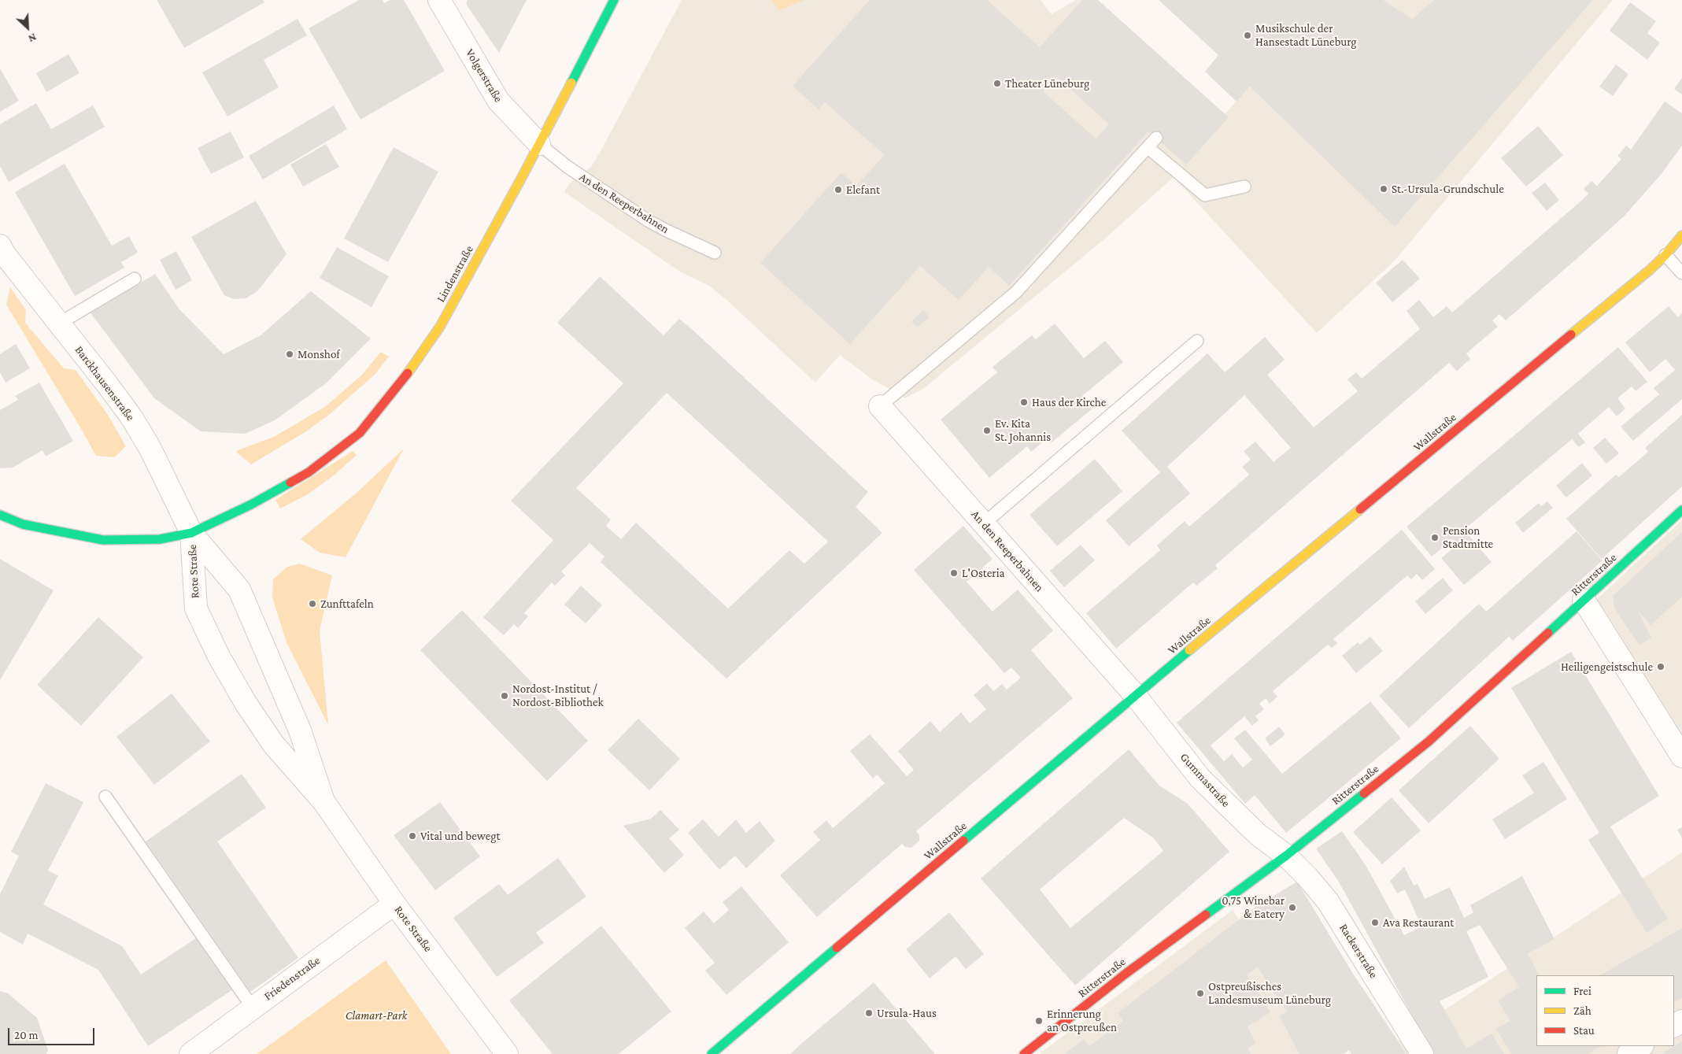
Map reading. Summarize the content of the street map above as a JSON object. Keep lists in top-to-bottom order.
{
  "streets": {
    "street": [
      "Volgerstraße",
      "An den Reeperbahnen",
      "Lindenstraße",
      "Barckhausenstraße",
      "Wallstraße",
      "Rote Straße",
      "Ritterstraße",
      "Gummastraße",
      "Rackerstraße",
      "Friedenstraße"
    ]
  },
  "crossings": [
    ["Volgerstraße", "An den Reeperbahnen"],
    ["Volgerstraße", "Lindenstraße"],
    ["An den Reeperbahnen", "Lindenstraße"],
    ["An den Reeperbahnen", "Wallstraße"],
    ["An den Reeperbahnen", "Gummastraße"],
    ["Lindenstraße", "Barckhausenstraße"],
    ["Lindenstraße", "Rote Straße"],
    ["Barckhausenstraße", "Rote Straße"],
    ["Wallstraße", "Gummastraße"],
    ["Rote Straße", "Friedenstraße"],
    ["Ritterstraße", "Gummastraße"],
    ["Ritterstraße", "Rackerstraße"],
    ["Gummastraße", "Rackerstraße"]
  ],
  "parks": ["Clamart-Park"],
  "places": [
    "Musikschule der Hansestadt Lüneburg",
    "Theater Lüneburg",
    "St.-Ursula-Grundschule",
    "Elefant",
    "Monshof",
    "Haus der Kirche",
    "Ev. Kita St. Johannis",
    "Pension Stadtmitte",
    "L'Osteria",
    "Zunfttafeln",
    "Heiligengeistschule",
    "Nordost-Institut / Nordost-Bibliothek",
    "Vital und bewegt",
    "0,75 Winebar & Eatery",
    "Ava Restaurant",
    "Ostpreußisches Landesmuseum Lüneburg",
    "Ursula-Haus",
    "Erinnerung an Ostpreußen"
  ],
  "legend": ["Frei", "Zäh", "Stau"],
  "scale_bar": "20 m",
  "north": "bottom right"
}
